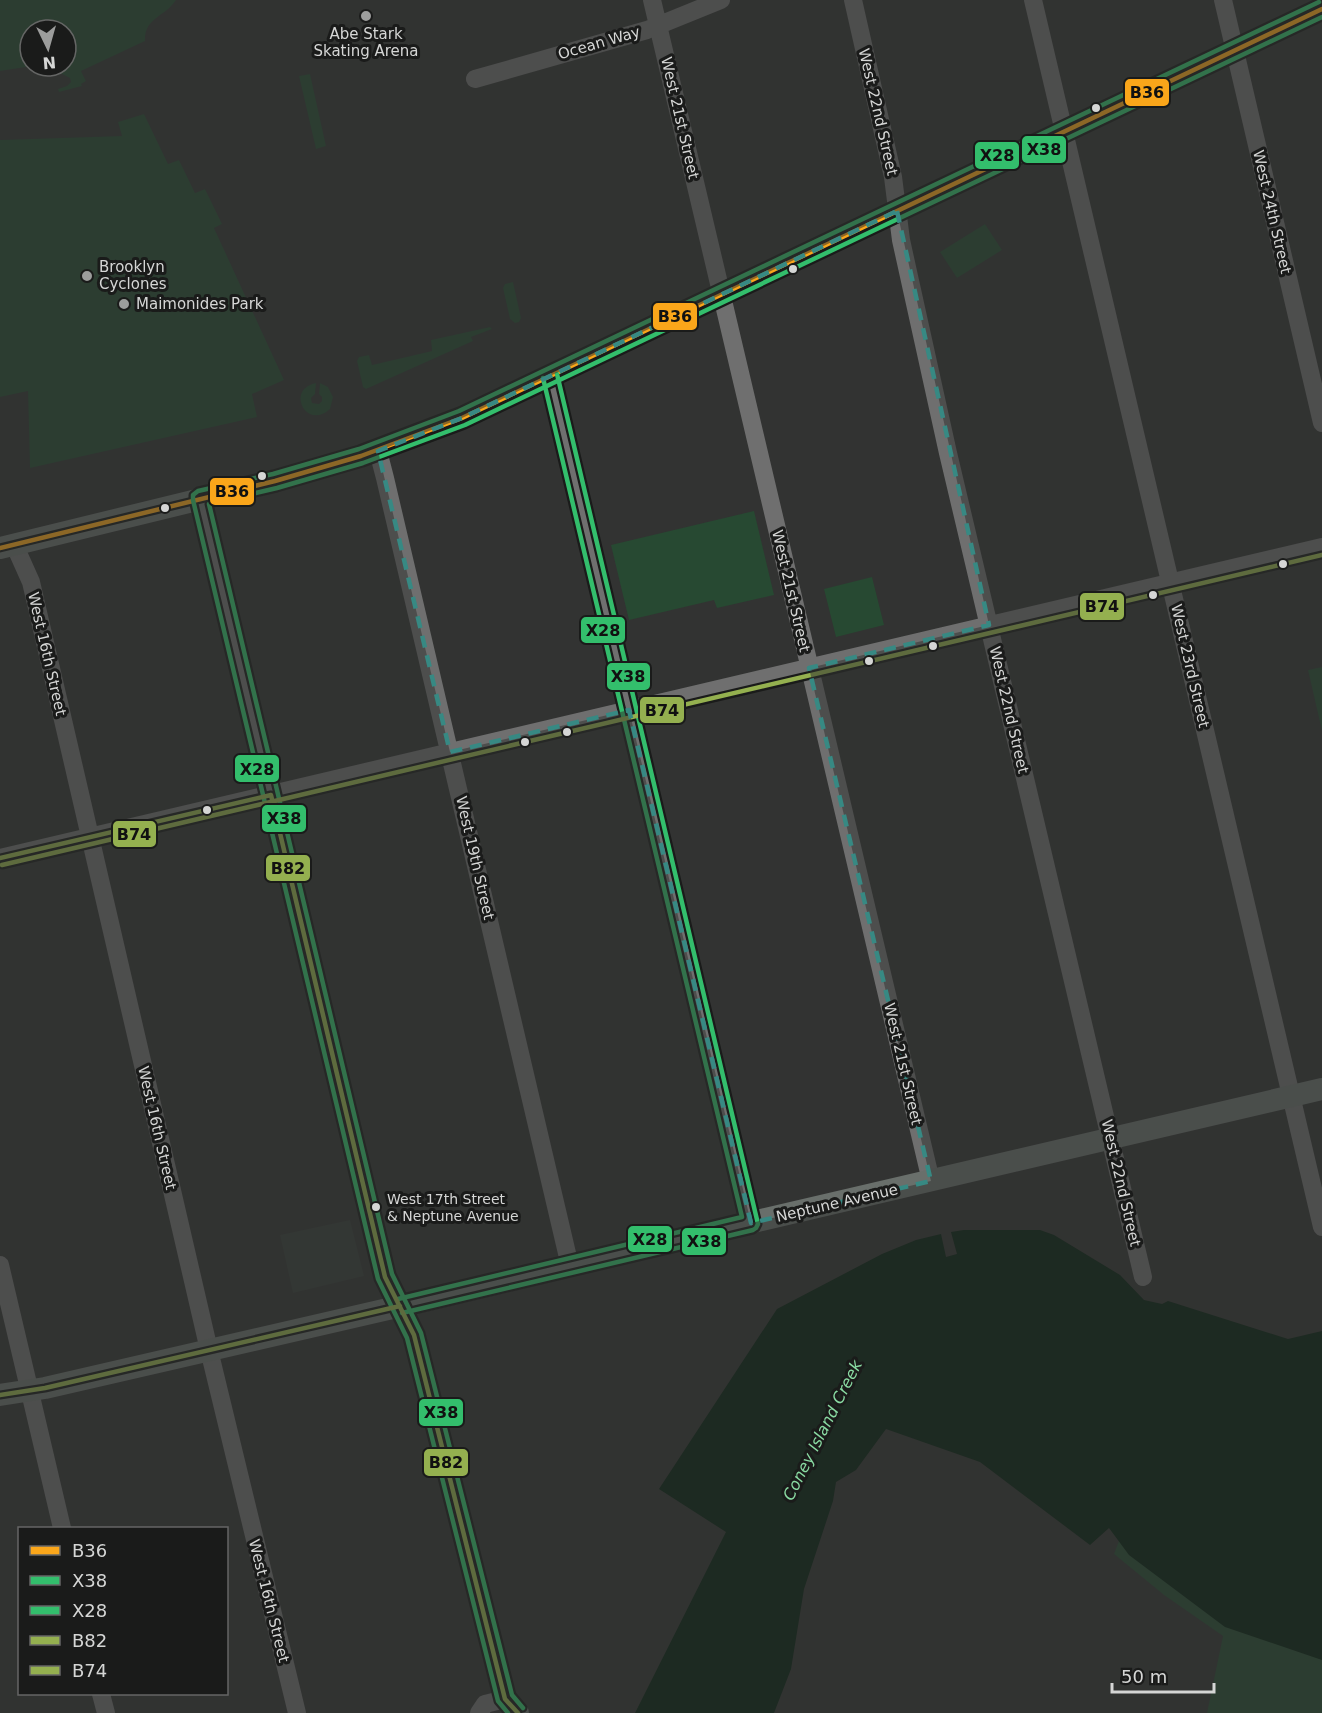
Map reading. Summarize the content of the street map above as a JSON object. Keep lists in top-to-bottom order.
{
  "streets": {
    "main road": ["Neptune Avenue"],
    "street": [
      "Ocean Way",
      "West 22nd Street",
      "West 21st Street",
      "West 24th Street",
      "West 16th Street",
      "West 23rd Street",
      "West 19th Street"
    ]
  },
  "crossings": [
    ["Ocean Way", "West 21st Street"],
    ["West 22nd Street", "Neptune Avenue"],
    ["West 21st Street", "Neptune Avenue"],
    ["West 16th Street", "Neptune Avenue"],
    ["West 23rd Street", "Neptune Avenue"],
    ["West 19th Street", "Neptune Avenue"]
  ],
  "water": ["Coney Island Creek"],
  "places": [
    "Abe Stark Skating Arena",
    "Brooklyn Cyclones",
    "Maimonides Park",
    "West 17th Street & Neptune Avenue"
  ],
  "lines": [
    "transit line X28",
    "transit line B36",
    "transit line X38",
    "transit line B74",
    "transit line B82"
  ],
  "legend": [
    "B36",
    "X38",
    "X28",
    "B82",
    "B74"
  ],
  "scale_bar": "50 m",
  "north": "bottom"
}
